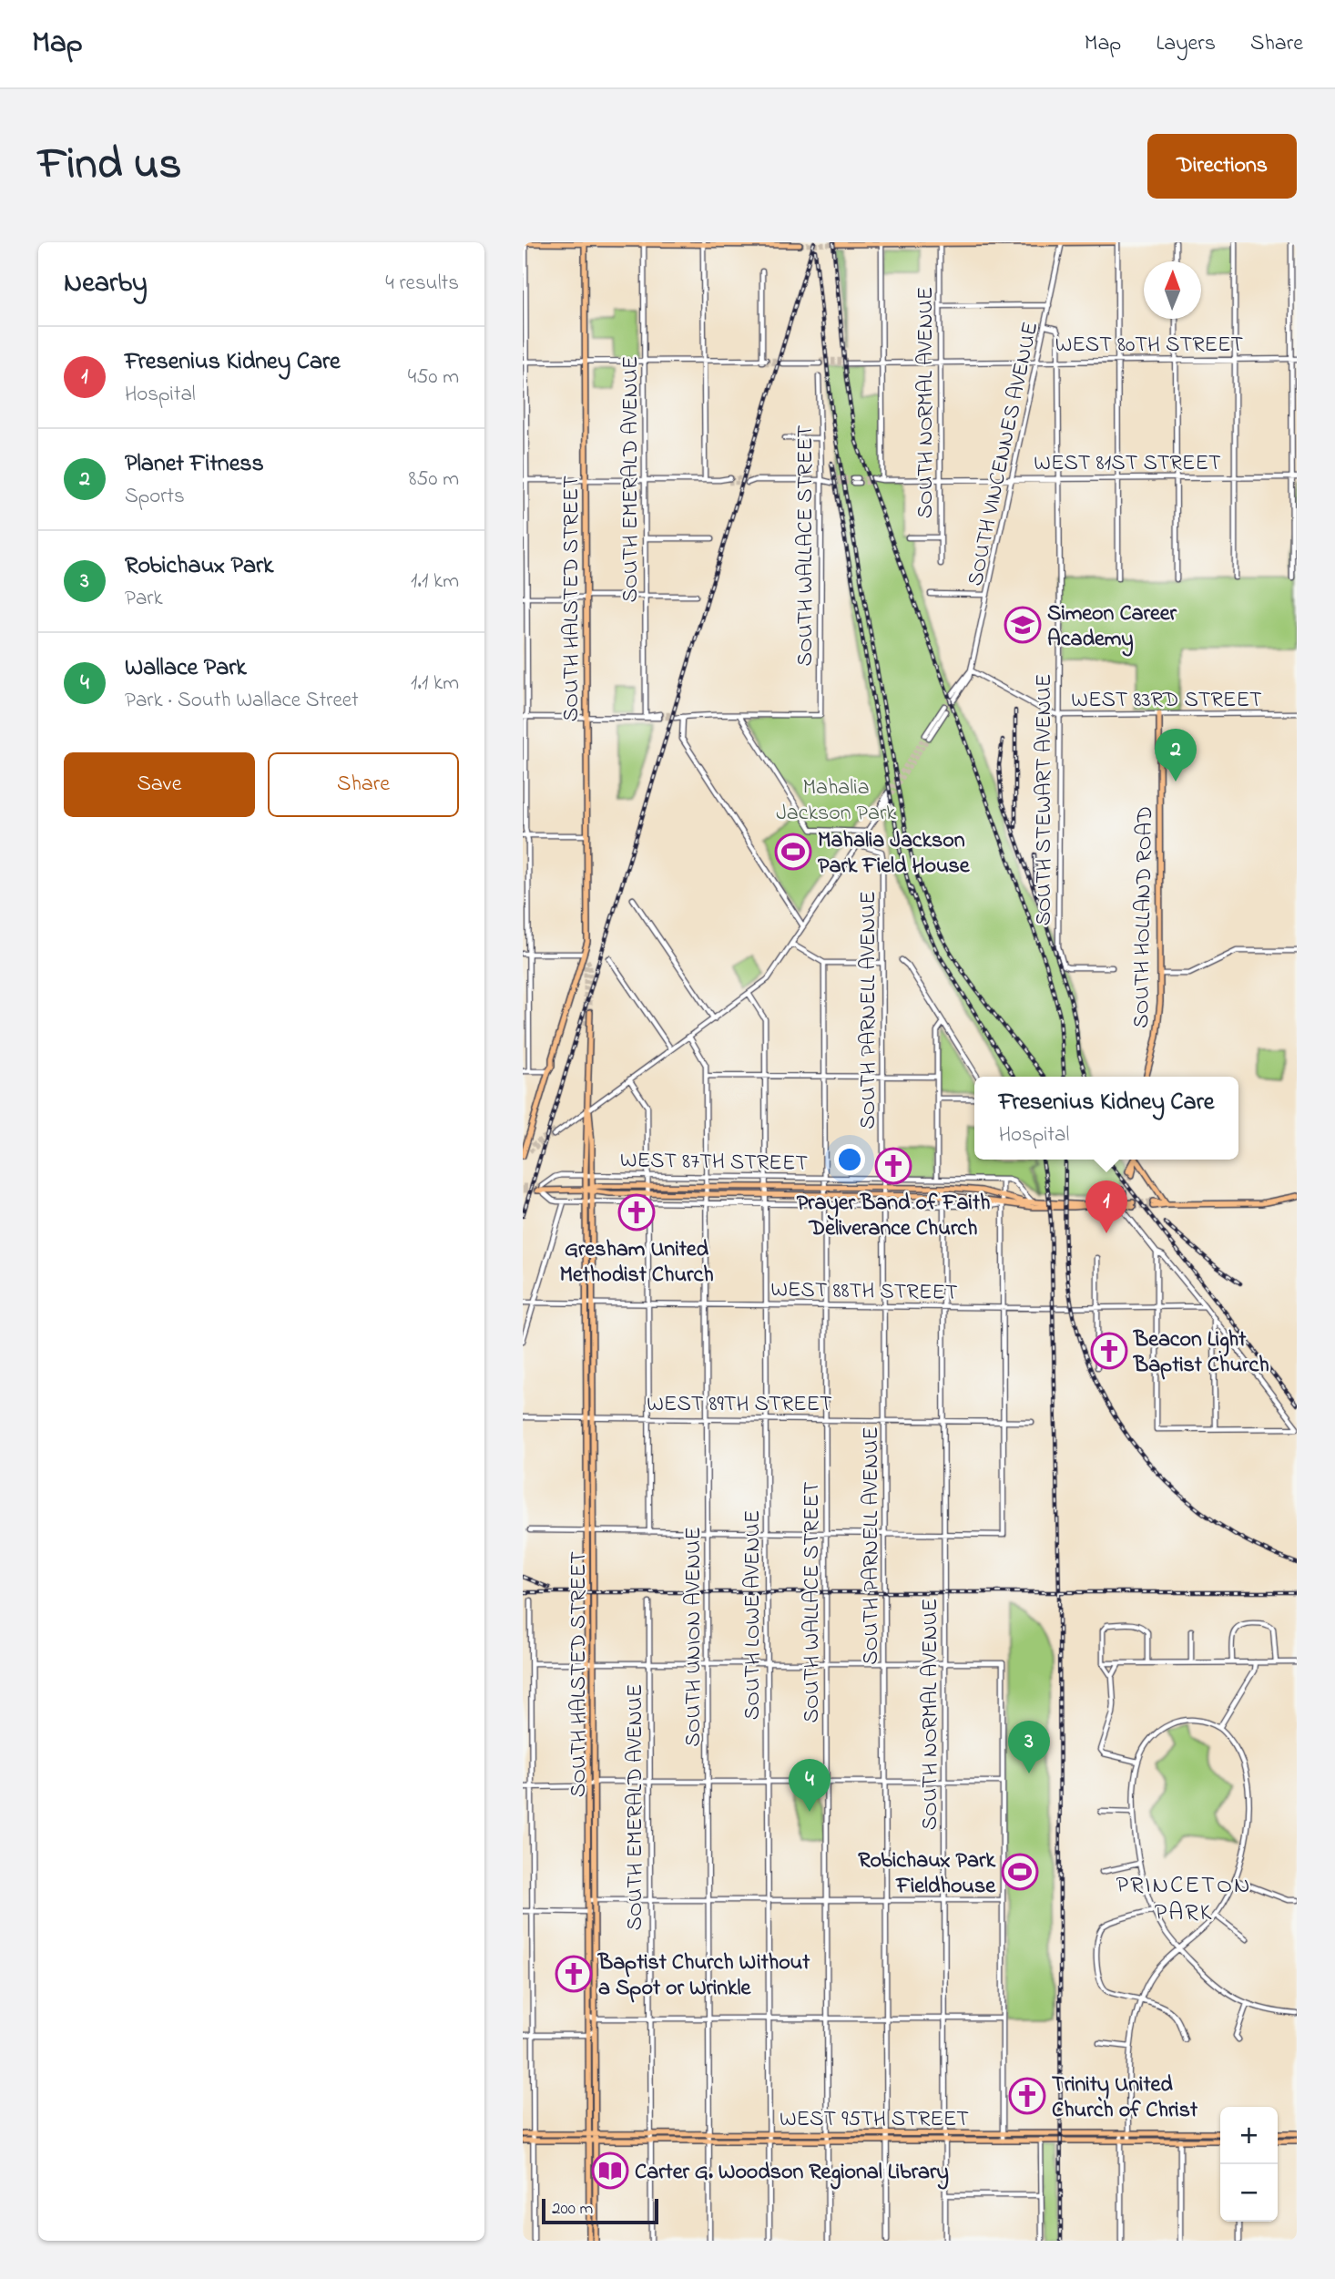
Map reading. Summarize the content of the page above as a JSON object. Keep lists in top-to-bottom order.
{
  "streets": {
    "main road": [
      "SOUTH HALSTED STREET",
      "SOUTH HOLLAND ROAD",
      "WEST 87TH STREET",
      "WEST 95TH STREET"
    ],
    "street": [
      "WEST 80TH STREET",
      "SOUTH NORMAL AVENUE",
      "SOUTH VINCENNES AVENUE",
      "WEST 81ST STREET",
      "SOUTH EMERALD AVENUE",
      "SOUTH WALLACE STREET",
      "WEST 83RD STREET",
      "SOUTH STEWART AVENUE",
      "SOUTH PARNELL AVENUE",
      "WEST 88TH STREET",
      "WEST 89TH STREET",
      "SOUTH LOWE AVENUE",
      "SOUTH UNION AVENUE"
    ]
  },
  "crossings": [
    ["WEST 80TH STREET", "SOUTH NORMAL AVENUE"],
    ["WEST 80TH STREET", "SOUTH VINCENNES AVENUE"],
    ["WEST 80TH STREET", "SOUTH STEWART AVENUE"],
    ["SOUTH NORMAL AVENUE", "WEST 81ST STREET"],
    ["SOUTH NORMAL AVENUE", "WEST 87TH STREET"],
    ["SOUTH NORMAL AVENUE", "WEST 88TH STREET"],
    ["SOUTH NORMAL AVENUE", "WEST 89TH STREET"],
    ["SOUTH NORMAL AVENUE", "WEST 95TH STREET"],
    ["SOUTH VINCENNES AVENUE", "WEST 81ST STREET"],
    ["SOUTH VINCENNES AVENUE", "WEST 83RD STREET"],
    ["SOUTH VINCENNES AVENUE", "SOUTH STEWART AVENUE"],
    ["WEST 81ST STREET", "SOUTH STEWART AVENUE"],
    ["SOUTH EMERALD AVENUE", "WEST 95TH STREET"],
    ["SOUTH WALLACE STREET", "WEST 87TH STREET"],
    ["SOUTH WALLACE STREET", "WEST 88TH STREET"],
    ["SOUTH WALLACE STREET", "WEST 89TH STREET"],
    ["SOUTH WALLACE STREET", "WEST 95TH STREET"],
    ["SOUTH HALSTED STREET", "WEST 87TH STREET"],
    ["SOUTH HALSTED STREET", "WEST 88TH STREET"],
    ["SOUTH HALSTED STREET", "WEST 89TH STREET"],
    ["SOUTH HALSTED STREET", "WEST 95TH STREET"],
    ["WEST 83RD STREET", "SOUTH STEWART AVENUE"],
    ["WEST 83RD STREET", "SOUTH HOLLAND ROAD"],
    ["SOUTH PARNELL AVENUE", "WEST 87TH STREET"],
    ["SOUTH PARNELL AVENUE", "WEST 88TH STREET"],
    ["SOUTH PARNELL AVENUE", "WEST 89TH STREET"],
    ["SOUTH PARNELL AVENUE", "WEST 95TH STREET"],
    ["WEST 87TH STREET", "SOUTH LOWE AVENUE"],
    ["WEST 87TH STREET", "SOUTH UNION AVENUE"],
    ["WEST 88TH STREET", "SOUTH LOWE AVENUE"],
    ["WEST 88TH STREET", "SOUTH UNION AVENUE"],
    ["WEST 89TH STREET", "SOUTH LOWE AVENUE"],
    ["WEST 89TH STREET", "SOUTH UNION AVENUE"],
    ["SOUTH LOWE AVENUE", "WEST 95TH STREET"],
    ["SOUTH UNION AVENUE", "WEST 95TH STREET"]
  ],
  "districts": ["PRINCETON PARK"],
  "parks": ["Mahalia Jackson Park"],
  "places": {
    "school or university": ["Simeon Career Academy"],
    "sports": ["Mahalia Jackson Park Field House", "Robichaux Park Fieldhouse"],
    "church": [
      "Prayer Band of Faith Deliverance Church",
      "Gresham United Methodist Church",
      "Beacon Light Baptist Church",
      "Baptist Church Without a Spot or Wrinkle",
      "Trinity United Church of Christ"
    ],
    "library": ["Carter G. Woodson Regional Library"]
  },
  "scale_bar": "200 m",
  "north": "top",
  "page": {
    "header": "Map",
    "nav": ["Map", "Layers", "Share"],
    "title": "Find us",
    "buttons": [
      "Directions",
      ["Save", "Share"]
    ],
    "heading": ["Nearby", "4 results"],
    "list": [
      {
        "mark": "1",
        "name": "Fresenius Kidney Care",
        "note": "Hospital",
        "value": "450 m"
      },
      {
        "mark": "2",
        "name": "Planet Fitness",
        "note": "Sports",
        "value": "850 m"
      },
      {
        "mark": "3",
        "name": "Robichaux Park",
        "note": "Park",
        "value": "1.1 km"
      },
      {
        "mark": "4",
        "name": "Wallace Park",
        "note": "Park · South Wallace Street",
        "value": "1.1 km"
      }
    ],
    "pins": [
      "2",
      "1",
      "3",
      "4"
    ],
    "popup": ["Fresenius Kidney Care", "Hospital"],
    "map_buttons": ["+", "−"],
    "scale": "200 m"
  }
}
